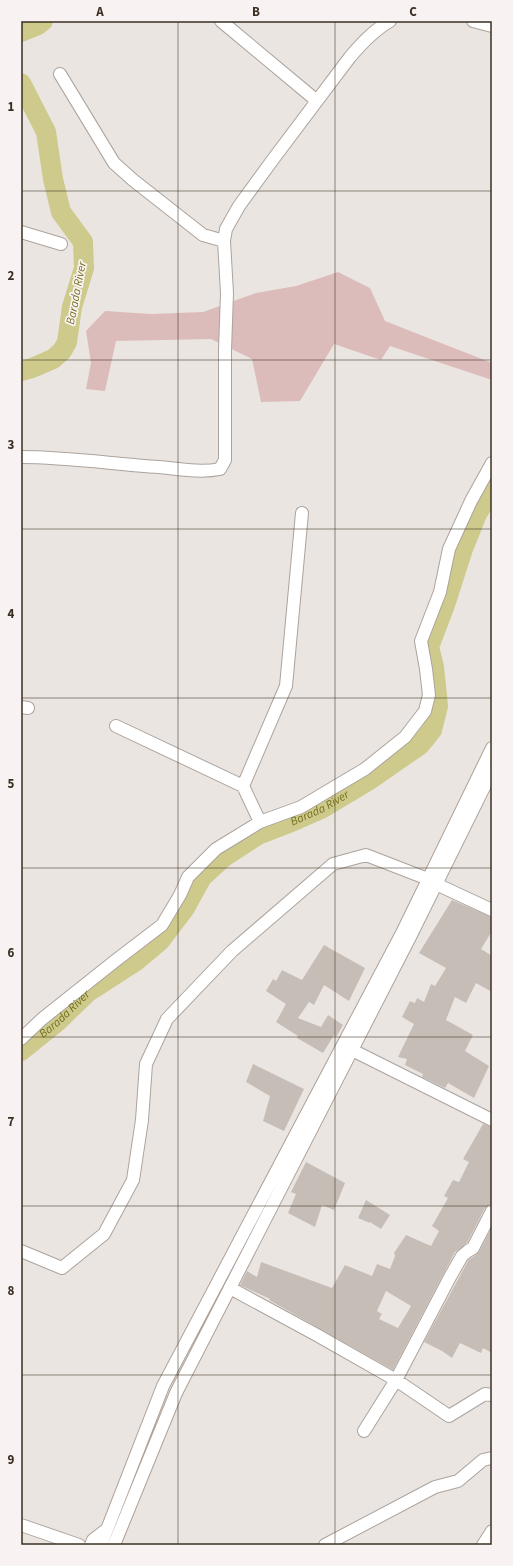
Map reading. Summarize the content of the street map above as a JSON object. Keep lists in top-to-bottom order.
{
  "water": ["Barada River"],
  "grid": {
    "columns": ["A", "B", "C"],
    "rows": [
      "1",
      "2",
      "3",
      "4",
      "5",
      "6",
      "7",
      "8",
      "9"
    ]
  }
}
